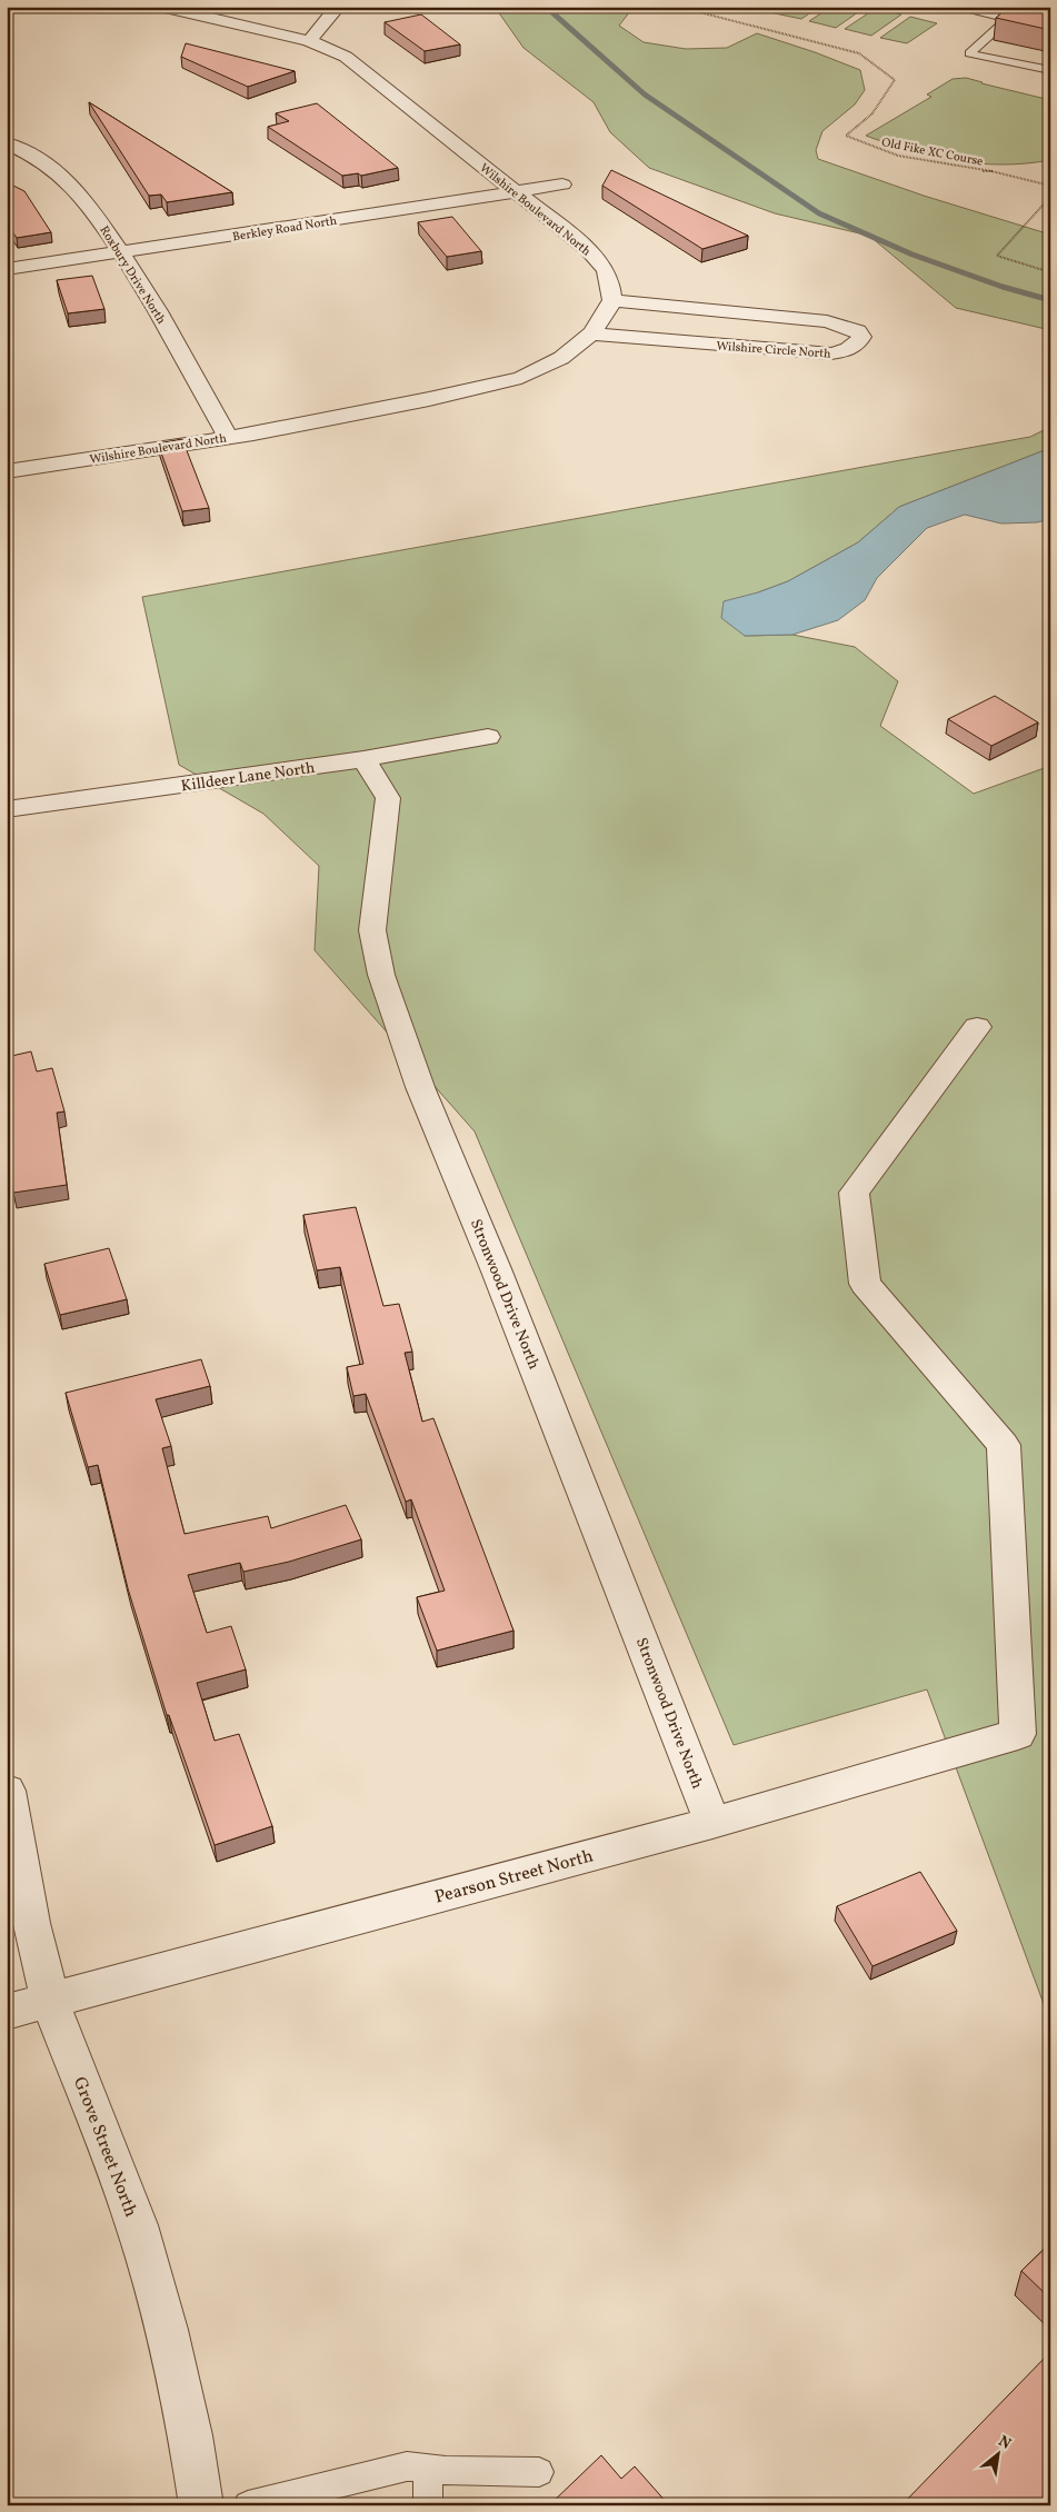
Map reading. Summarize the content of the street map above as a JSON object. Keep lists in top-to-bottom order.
{
  "streets": {
    "street": [
      "Wilshire Boulevard North",
      "Berkley Road North",
      "Roxbury Drive North",
      "Wilshire Circle North",
      "Killdeer Lane North",
      "Stronwood Drive North",
      "Pearson Street North",
      "Grove Street North"
    ],
    "path": ["Old Fike XC Course"]
  },
  "crossings": [
    ["Wilshire Boulevard North", "Berkley Road North"],
    ["Wilshire Boulevard North", "Roxbury Drive North"],
    ["Wilshire Boulevard North", "Wilshire Circle North"],
    ["Berkley Road North", "Roxbury Drive North"],
    ["Killdeer Lane North", "Stronwood Drive North"],
    ["Stronwood Drive North", "Pearson Street North"],
    ["Pearson Street North", "Grove Street North"]
  ],
  "north": "top right"
}
